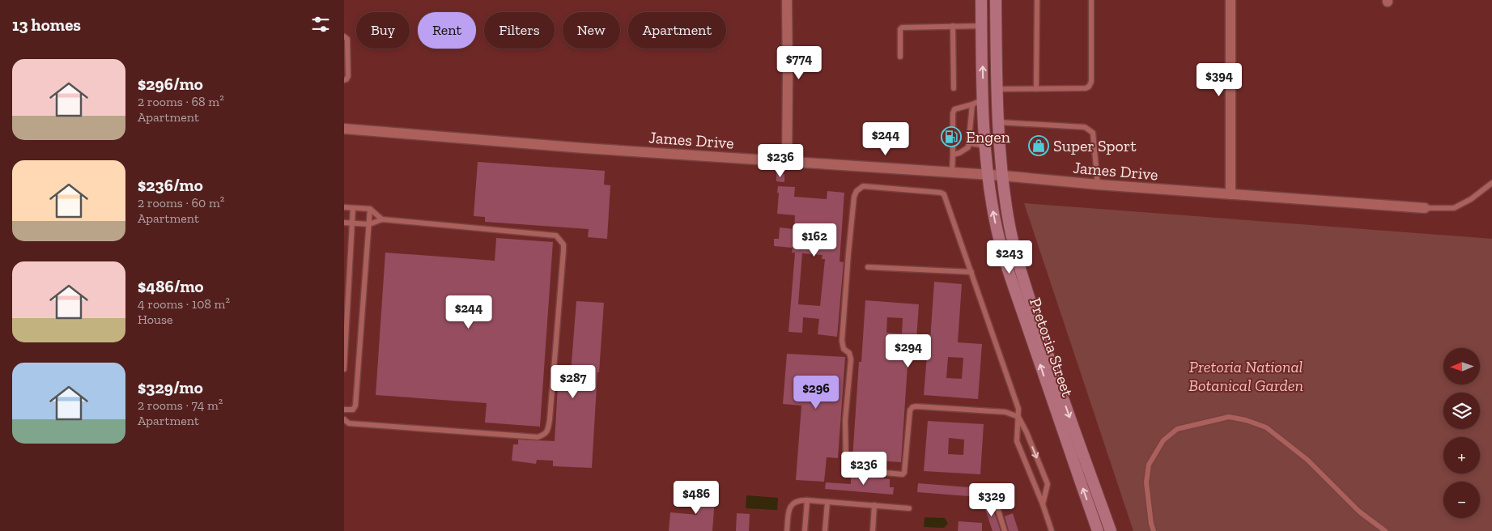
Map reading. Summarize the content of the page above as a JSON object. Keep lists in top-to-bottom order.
{
  "streets": {
    "main road": ["Pretoria Street"],
    "street": ["James Drive"]
  },
  "crossings": [
    ["James Drive", "Pretoria Street"]
  ],
  "parks": ["Pretoria National Botanical Garden"],
  "places": {
    "fuel station": ["Engen"],
    "shop": ["Super Sport"]
  },
  "north": "left",
  "page": {
    "heading": "13 homes",
    "chip": [
      "Buy",
      "Rent",
      "Filters",
      "New",
      "Apartment"
    ],
    "price": [
      "$774",
      "$394",
      "$244",
      "$236",
      "$162",
      "$243",
      "$244",
      "$294",
      "$287",
      "$296",
      "$236",
      "$486",
      "$329"
    ],
    "list": [
      {
        "name": "$296/mo",
        "note": "2 rooms · 68 m² · Apartment"
      },
      {
        "name": "$236/mo",
        "note": "2 rooms · 60 m² · Apartment"
      },
      {
        "name": "$486/mo",
        "note": "4 rooms · 108 m² · House"
      },
      {
        "name": "$329/mo",
        "note": "2 rooms · 74 m² · Apartment"
      }
    ],
    "map_buttons": ["+", "−"]
  }
}
